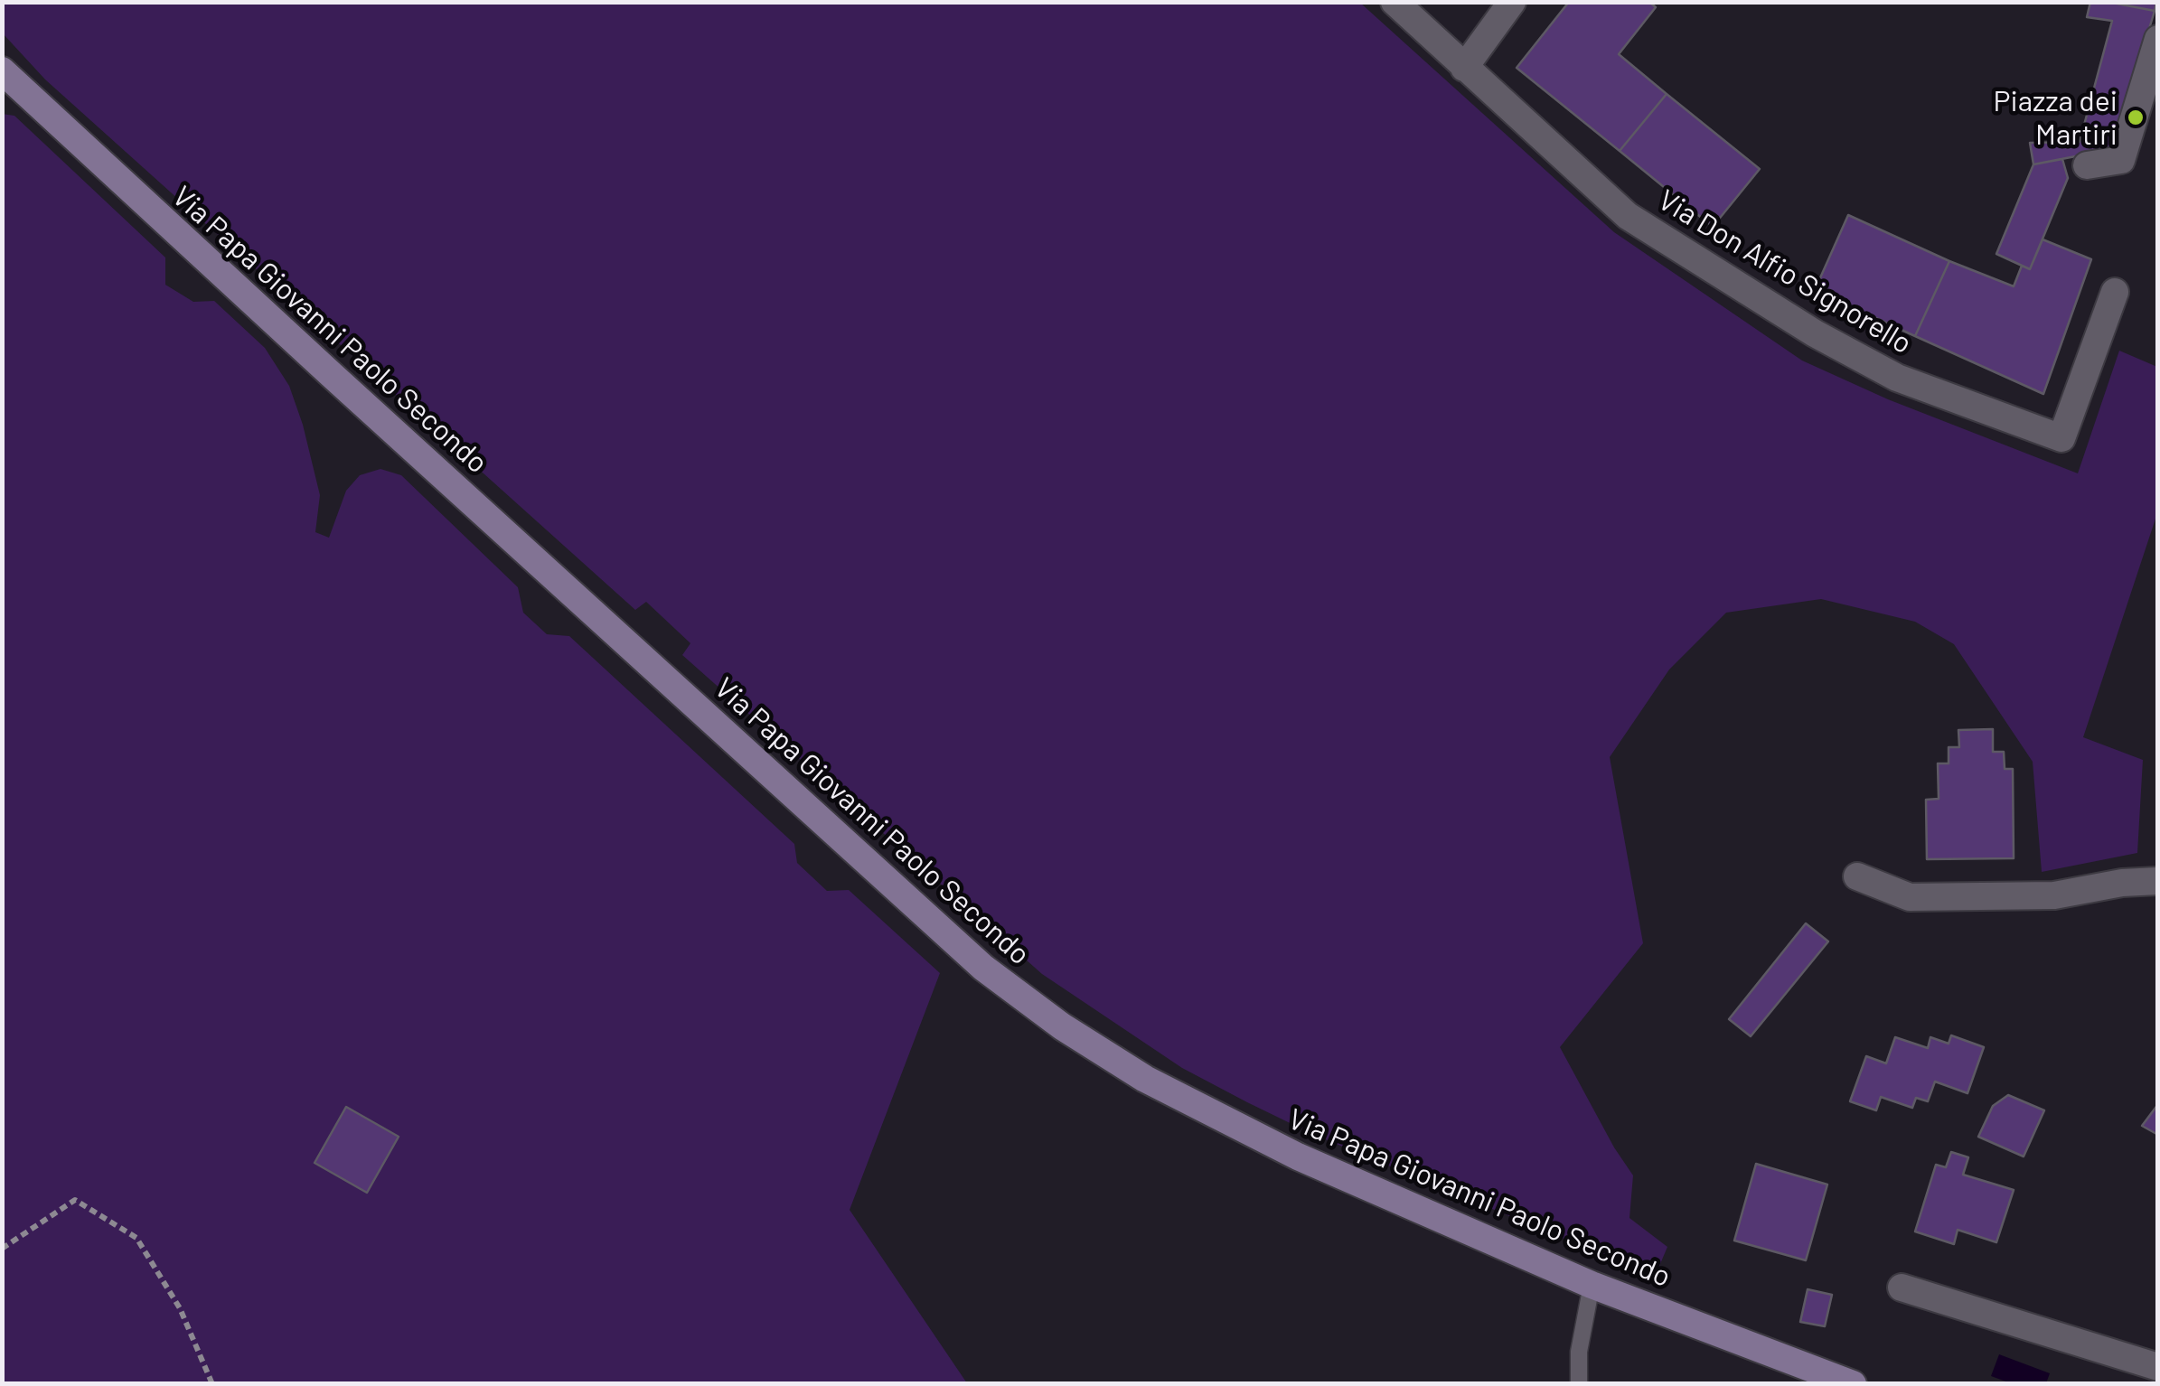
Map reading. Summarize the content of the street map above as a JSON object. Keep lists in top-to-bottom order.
{
  "streets": {
    "main road": ["Via Papa Giovanni Paolo Secondo"],
    "street": ["Via Don Alfio Signorello"]
  },
  "places": ["Piazza dei Martiri"]
}
